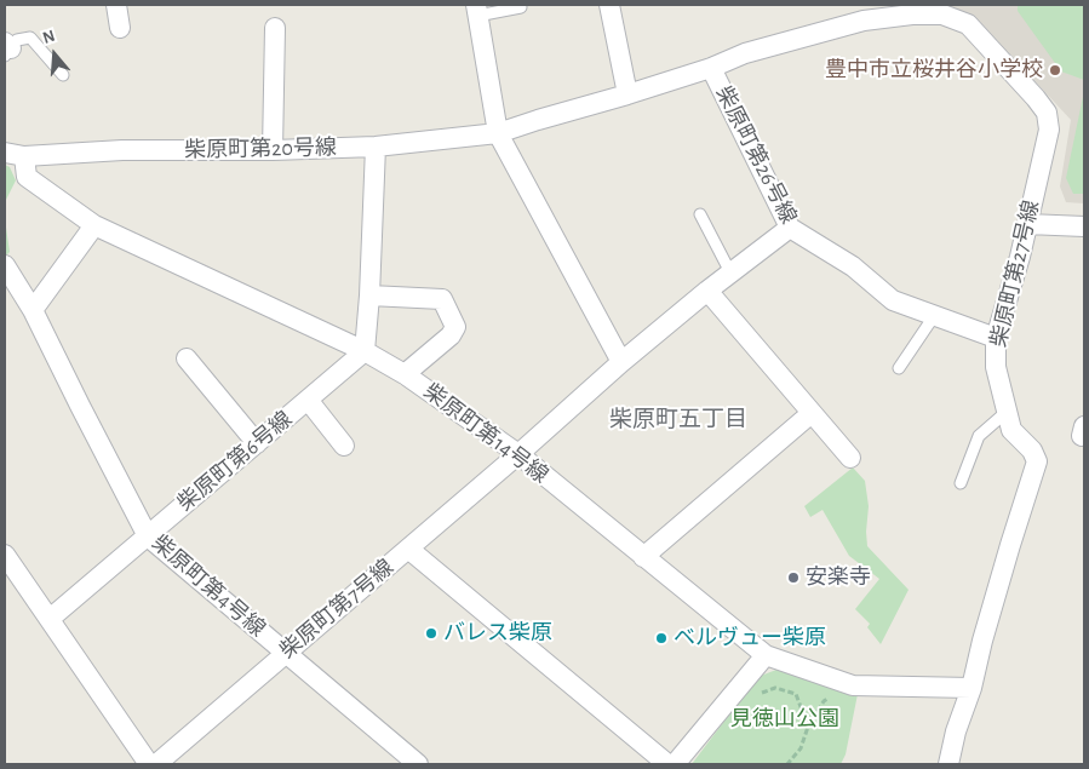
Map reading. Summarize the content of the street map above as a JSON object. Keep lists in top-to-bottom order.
{
  "streets": {
    "street": [
      "柴原町第20号線",
      "柴原町第26号線",
      "柴原町第27号線",
      "柴原町第14号線",
      "柴原町第6号線",
      "柴原町第4号線",
      "柴原町第7号線"
    ]
  },
  "crossings": [
    ["柴原町第20号線", "柴原町第26号線"],
    ["柴原町第20号線", "柴原町第27号線"],
    ["柴原町第20号線", "柴原町第14号線"],
    ["柴原町第26号線", "柴原町第27号線"],
    ["柴原町第26号線", "柴原町第7号線"],
    ["柴原町第27号線", "柴原町第14号線"],
    ["柴原町第14号線", "柴原町第6号線"],
    ["柴原町第14号線", "柴原町第7号線"],
    ["柴原町第6号線", "柴原町第4号線"],
    ["柴原町第4号線", "柴原町第7号線"]
  ],
  "districts": ["柴原町五丁目"],
  "parks": ["見徳山公園"],
  "places": [
    "豊中市立桜井谷小学校",
    "安楽寺",
    "バレス柴原",
    "ベルヴュー柴原"
  ],
  "north": "top"
}
